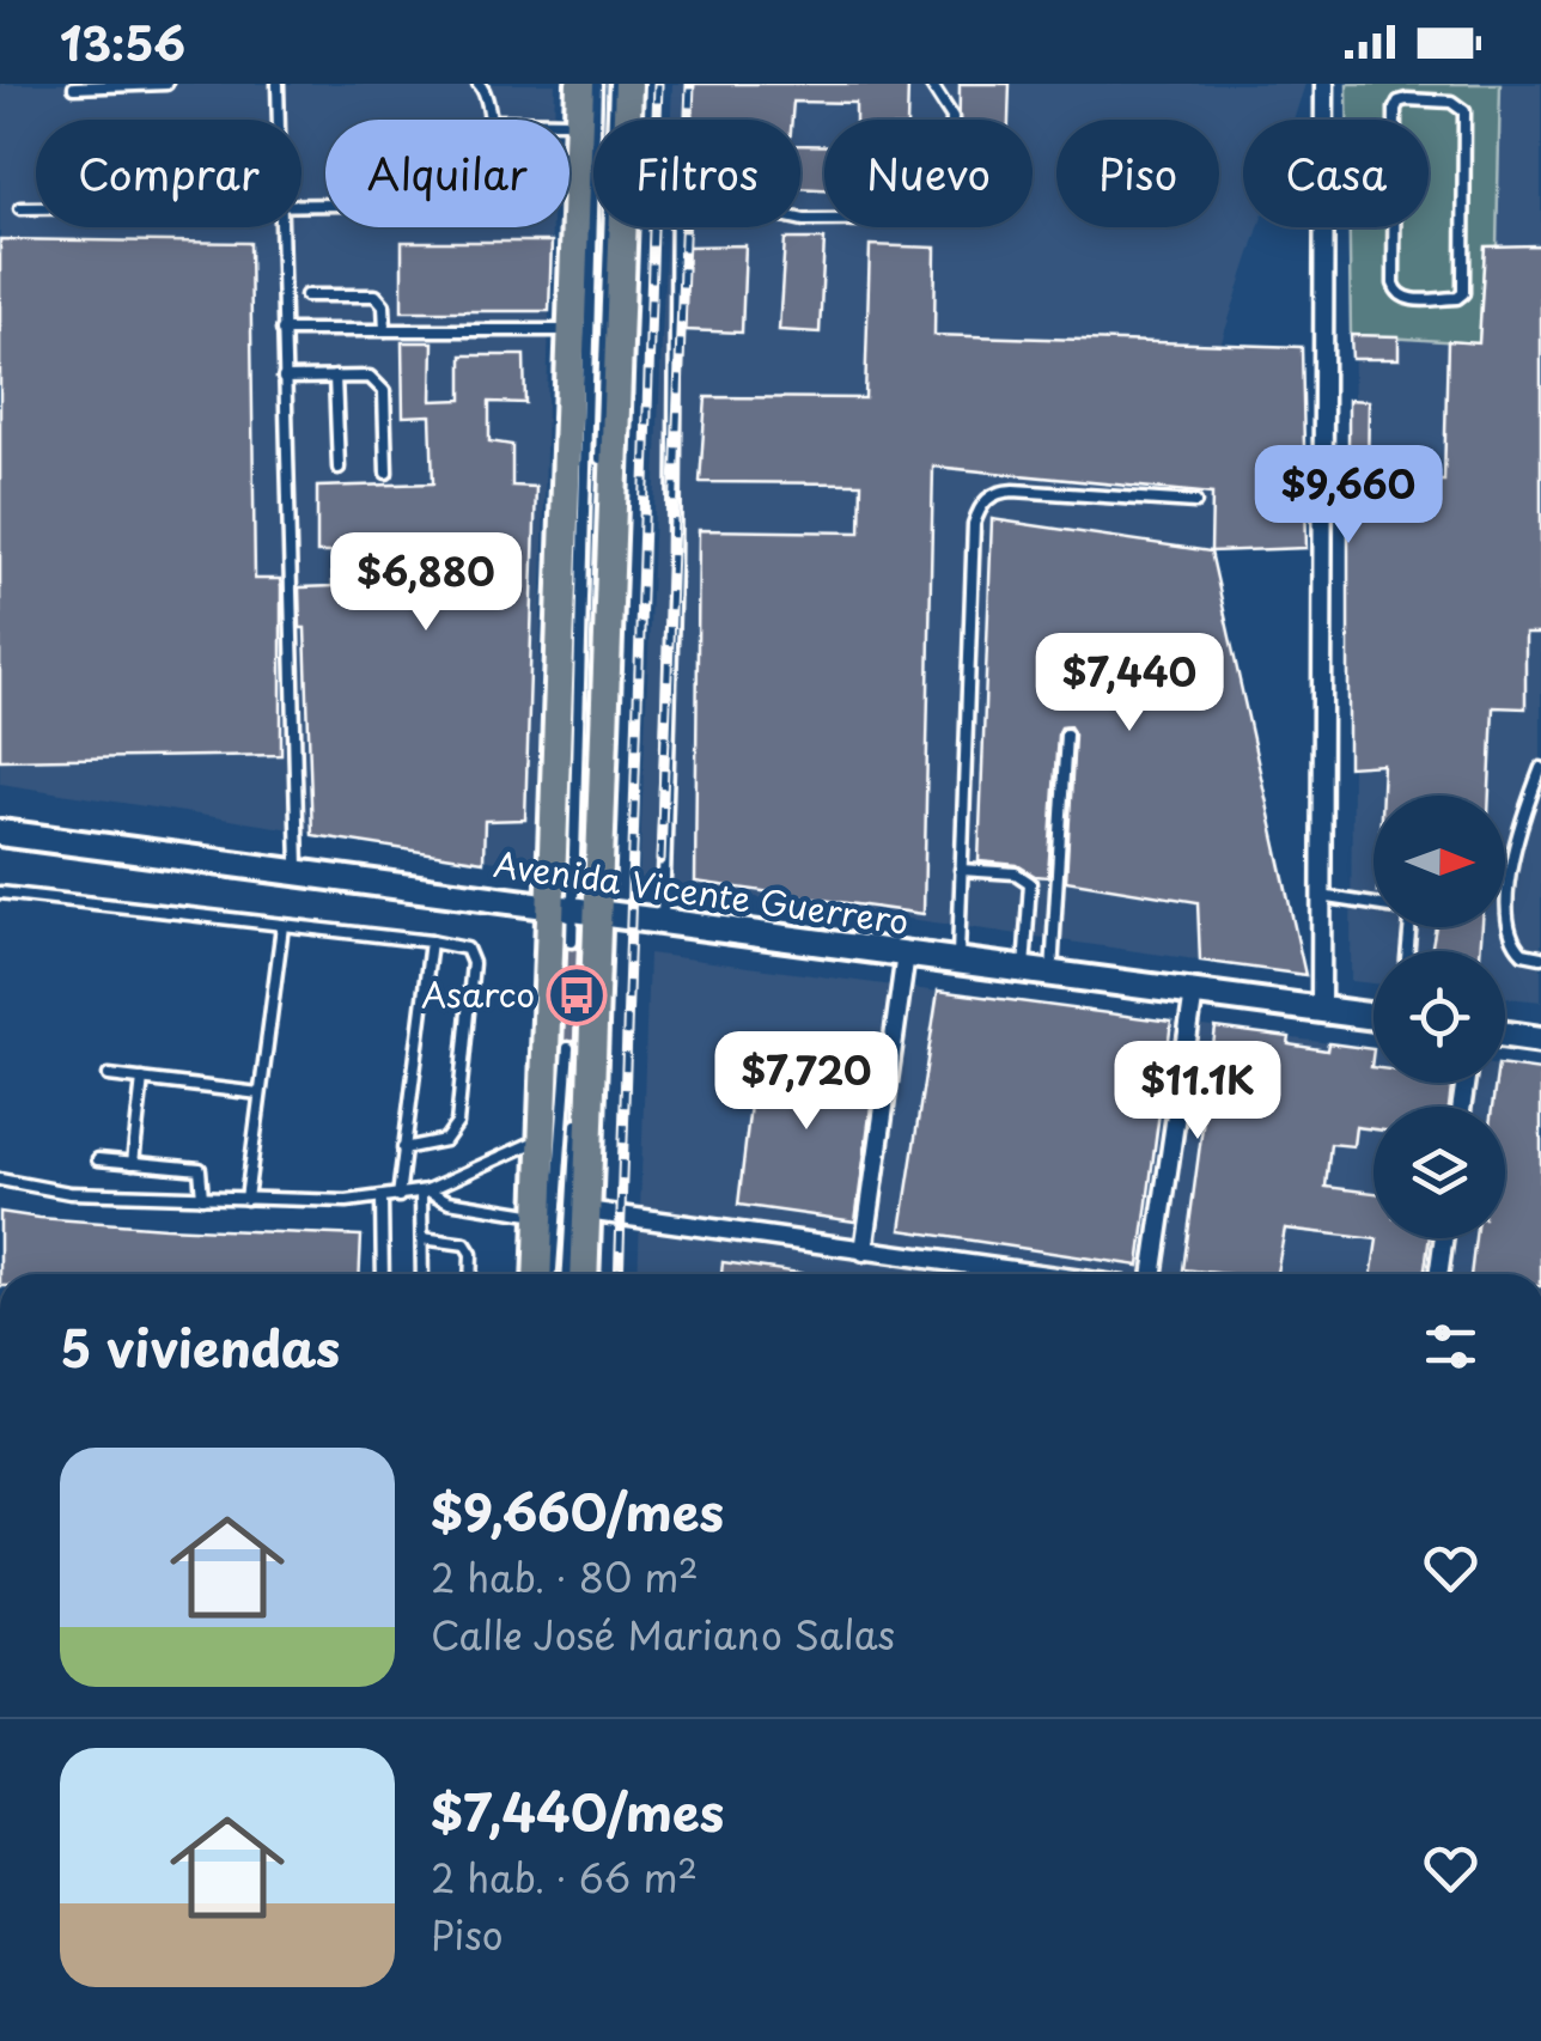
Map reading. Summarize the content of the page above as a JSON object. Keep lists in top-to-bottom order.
{
  "streets": {
    "main road": ["Avenida Vicente Guerrero"]
  },
  "places": {
    "bus stop": ["Asarco"]
  },
  "north": "right",
  "page": {
    "status": "13:56",
    "chip": [
      "Comprar",
      "Alquilar",
      "Filtros",
      "Nuevo",
      "Piso",
      "Casa"
    ],
    "price": [
      "$9,660",
      "$6,880",
      "$7,440",
      "$7,720",
      "$11.1K"
    ],
    "heading": "5 viviendas",
    "list": [
      {
        "name": "$9,660/mes",
        "note": "2 hab. · 80 m² · Calle José Mariano Salas"
      },
      {
        "name": "$7,440/mes",
        "note": "2 hab. · 66 m² · Piso"
      }
    ]
  }
}
